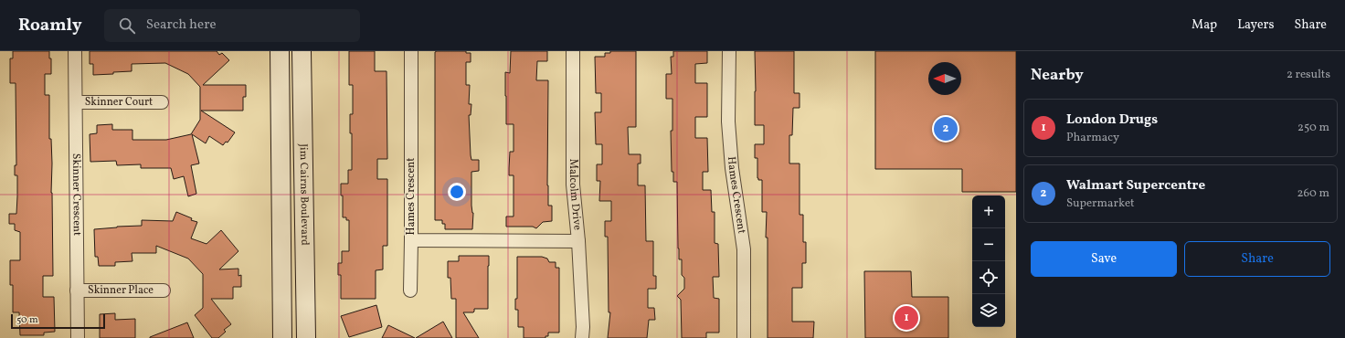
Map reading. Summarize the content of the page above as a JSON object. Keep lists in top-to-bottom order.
{
  "streets": {
    "street": [
      "Skinner Court",
      "Skinner Crescent",
      "Jim Cairns Boulevard",
      "Malcolm Drive",
      "Hames Crescent",
      "Skinner Place"
    ]
  },
  "crossings": [
    ["Skinner Court", "Skinner Crescent"],
    ["Skinner Crescent", "Skinner Place"],
    ["Malcolm Drive", "Hames Crescent"]
  ],
  "scale_bar": "50 m",
  "north": "left",
  "page": {
    "header": "Roamly",
    "search": "Search here",
    "nav": ["Map", "Layers", "Share"],
    "heading": ["Nearby", "2 results"],
    "list": [
      {
        "mark": "1",
        "name": "London Drugs",
        "note": "Pharmacy",
        "value": "250 m"
      },
      {
        "mark": "2",
        "name": "Walmart Supercentre",
        "note": "Supermarket",
        "value": "260 m"
      }
    ],
    "pins": ["2", "1"],
    "map_buttons": ["+", "−"],
    "buttons": ["Save", "Share"],
    "scale": "50 m"
  }
}
